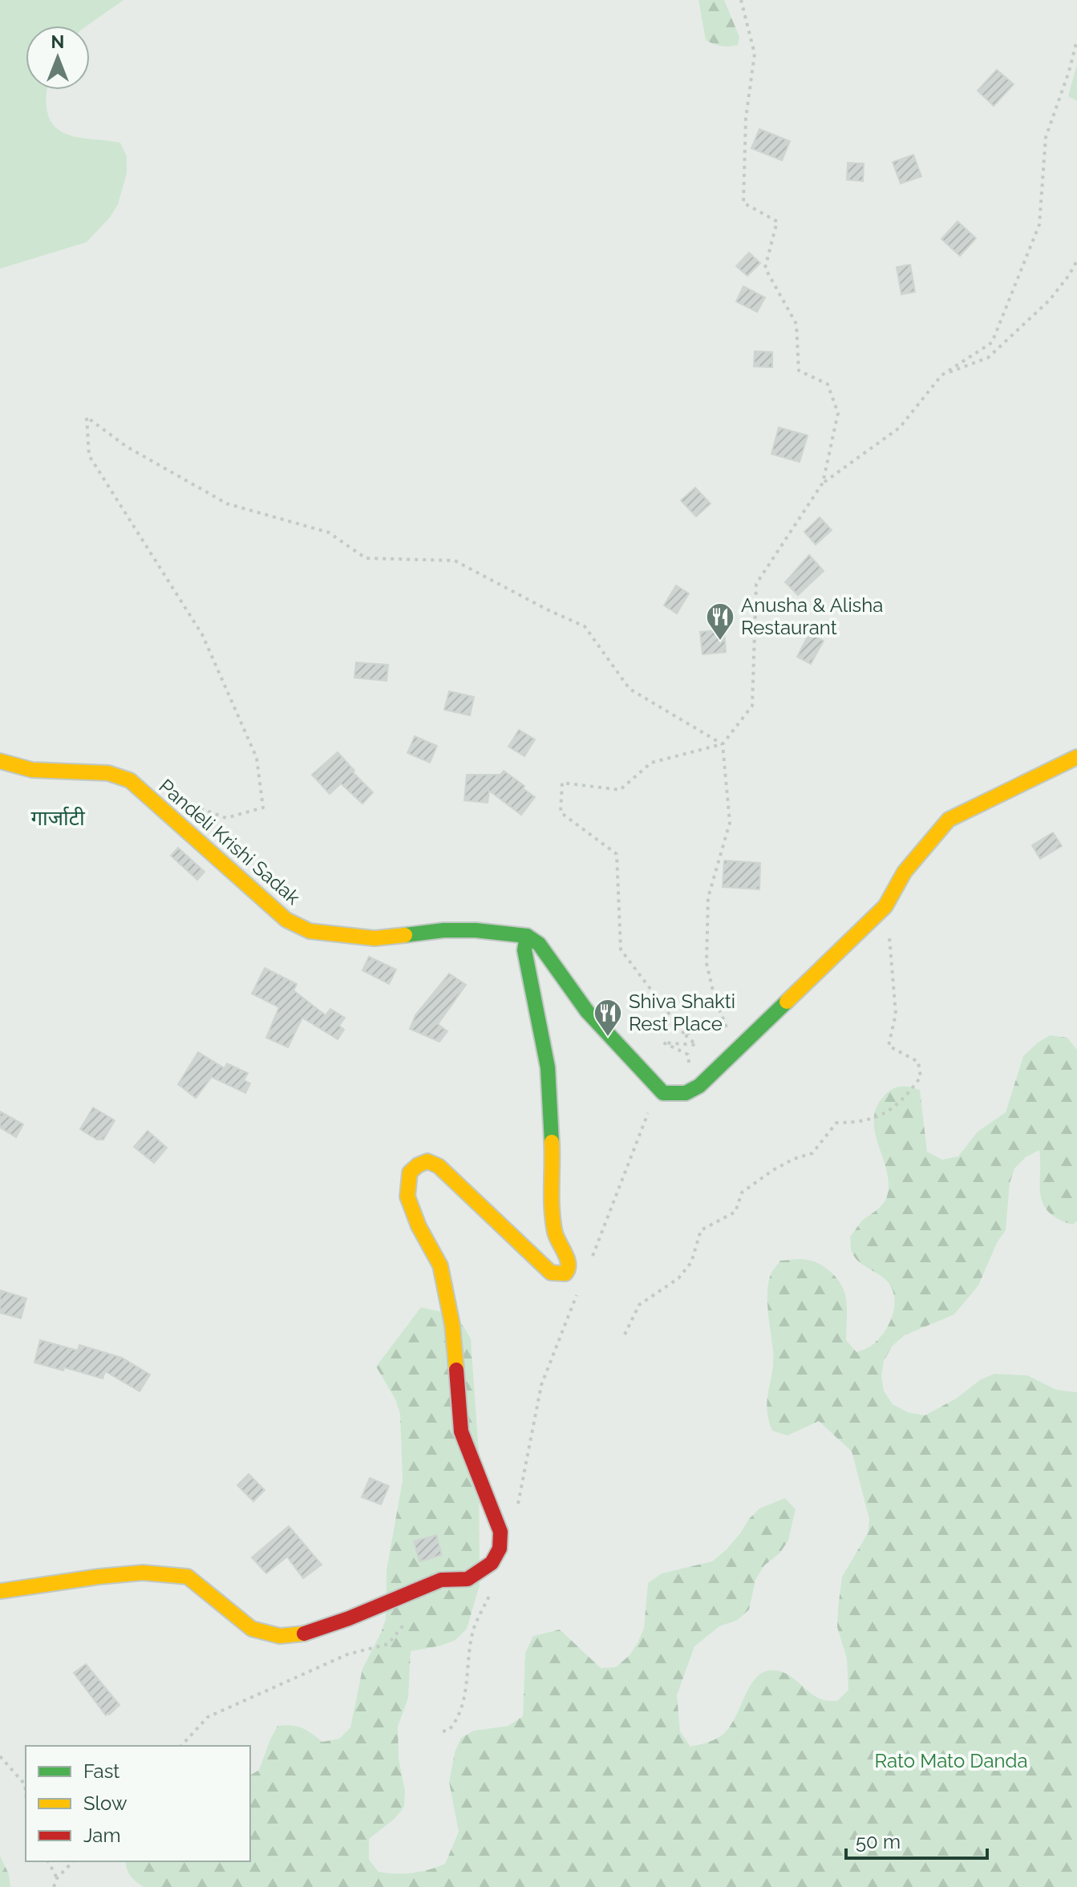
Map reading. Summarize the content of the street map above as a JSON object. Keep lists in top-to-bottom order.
{
  "streets": {
    "street": ["Pandeli Krishi Sadak"]
  },
  "districts": ["गार्जाटी"],
  "parks": ["Rato Mato Danda"],
  "places": {
    "restaurant": ["Anusha & Alisha Restaurant", "Shiva Shakti Rest Place"]
  },
  "legend": ["Fast", "Slow", "Jam"],
  "scale_bar": "50 m",
  "north": "top"
}
